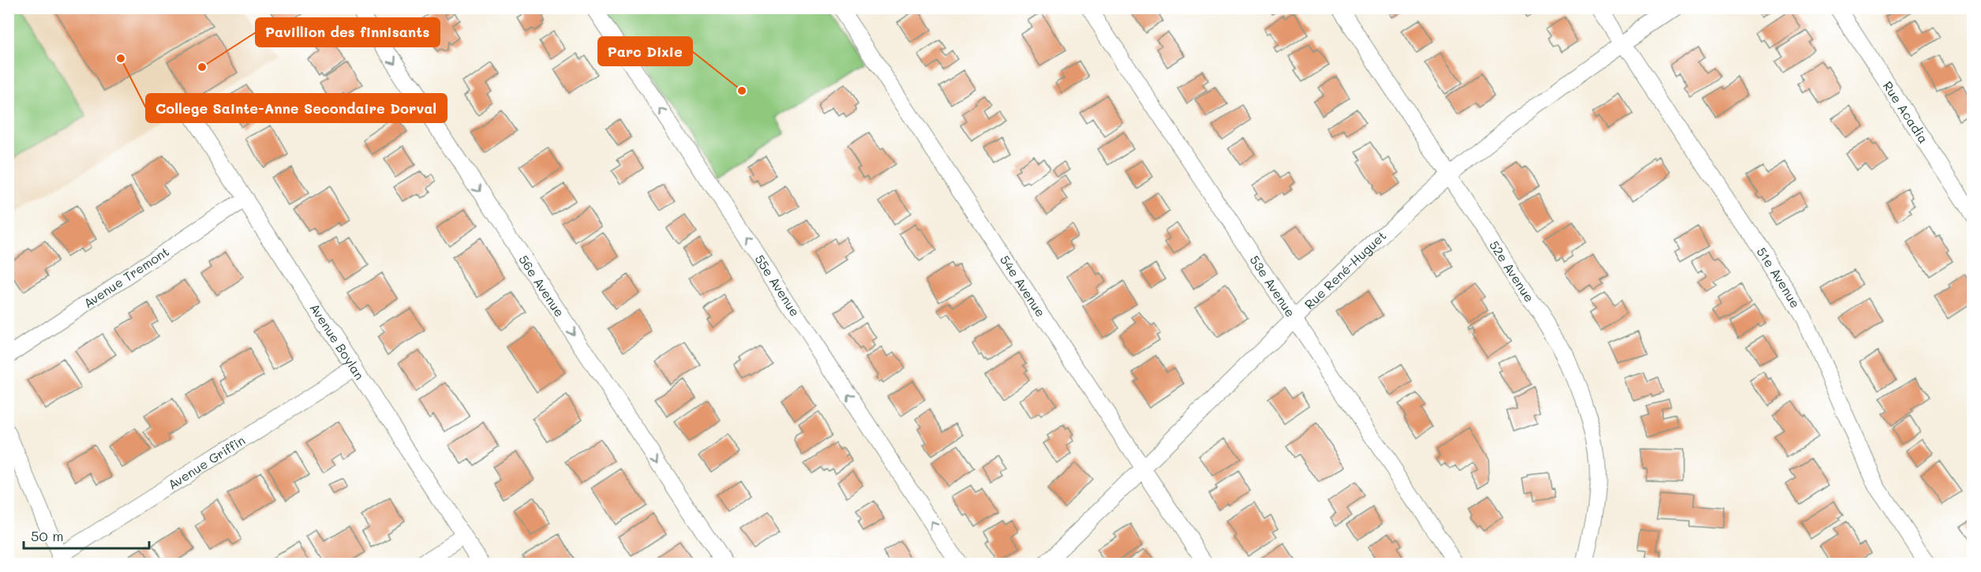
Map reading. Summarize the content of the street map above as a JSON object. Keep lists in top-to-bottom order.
{
  "streets": {
    "street": [
      "Rue Acadia",
      "Rue René-Huguet",
      "52e Avenue",
      "Avenue Tremont",
      "51e Avenue",
      "55e Avenue",
      "54e Avenue",
      "53e Avenue",
      "56e Avenue",
      "Avenue Boylan",
      "Avenue Griffin"
    ]
  },
  "crossings": [
    ["Rue René-Huguet", "52e Avenue"],
    ["Rue René-Huguet", "51e Avenue"],
    ["Rue René-Huguet", "54e Avenue"],
    ["Rue René-Huguet", "53e Avenue"],
    ["Avenue Tremont", "Avenue Boylan"],
    ["Avenue Boylan", "Avenue Griffin"]
  ],
  "one_way": ["55e Avenue", "56e Avenue"],
  "places": ["College Sainte-Anne Secondaire Dorval", "Pavillion des finnisants", "Parc Dixie"],
  "scale_bar": "50 m"
}
